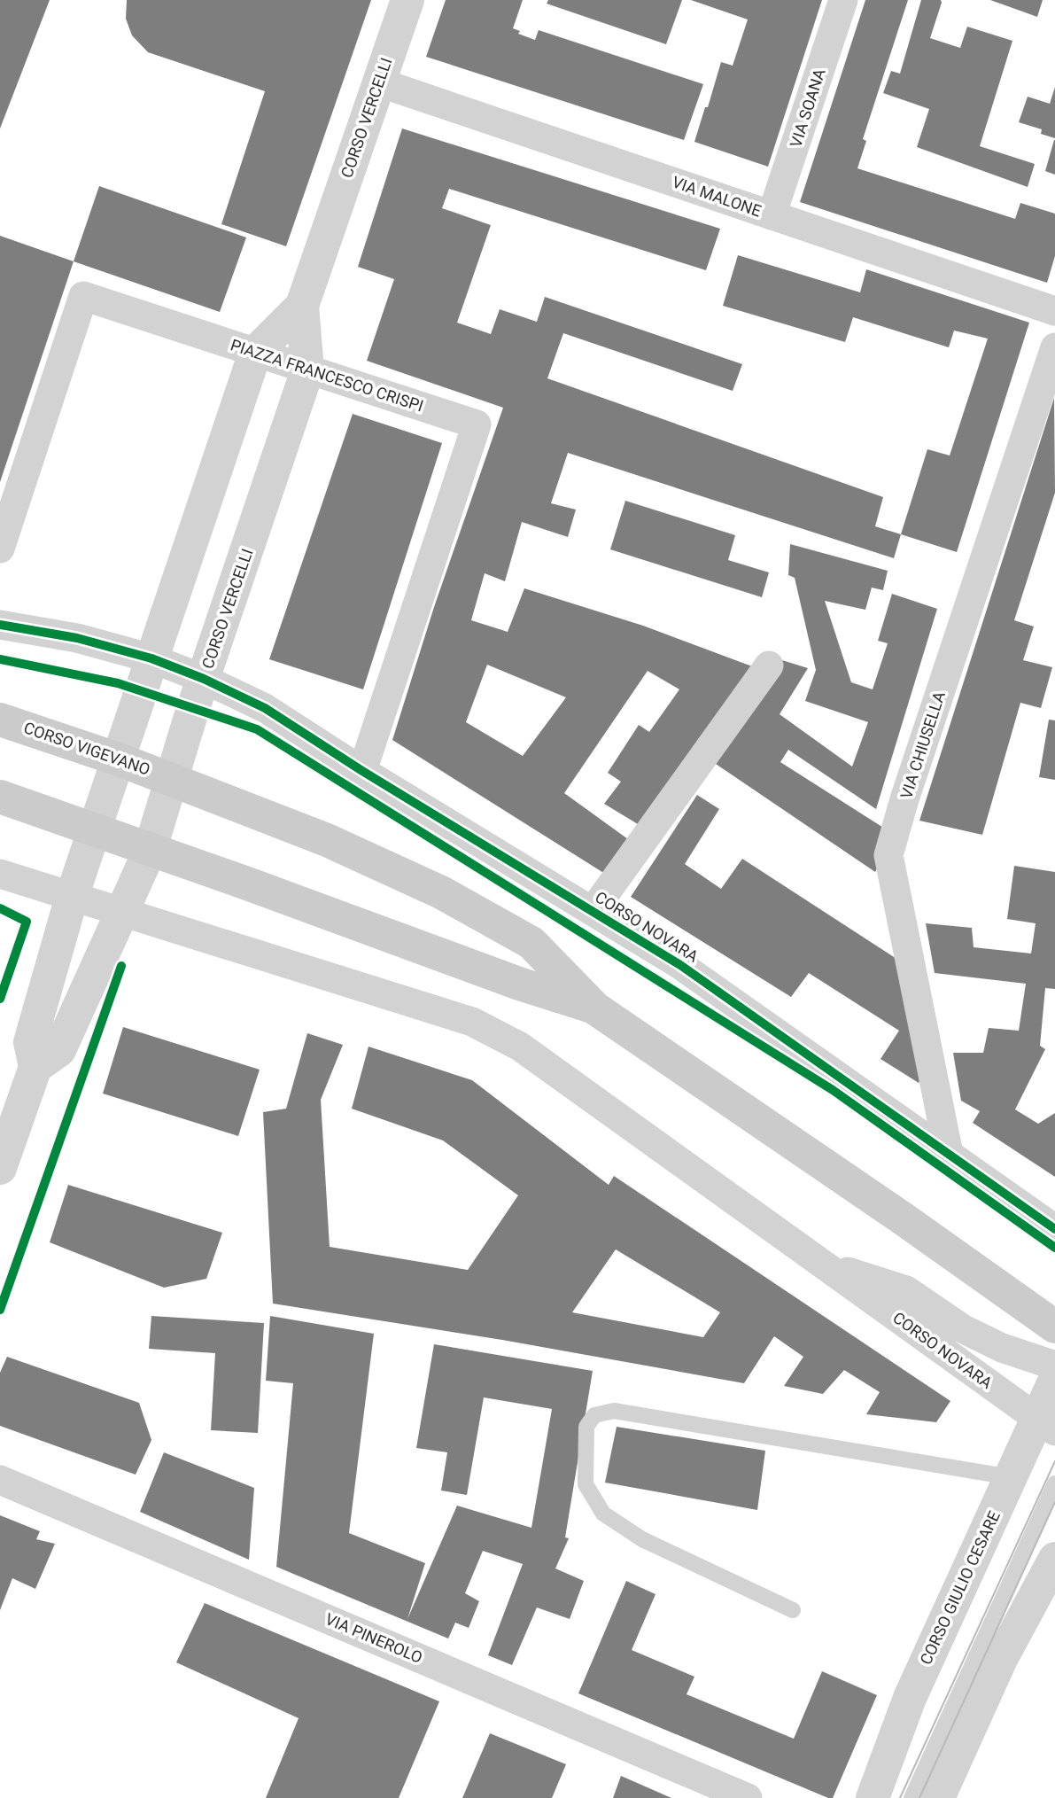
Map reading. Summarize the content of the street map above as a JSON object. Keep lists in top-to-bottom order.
{
  "streets": {
    "main road": ["CORSO VIGEVANO"],
    "street": [
      "VIA SOANA",
      "CORSO VERCELLI",
      "VIA MALONE",
      "PIAZZA FRANCESCO CRISPI",
      "VIA CHIUSELLA",
      "CORSO NOVARA",
      "CORSO GIULIO CESARE",
      "VIA PINEROLO"
    ]
  },
  "crossings": [
    ["VIA SOANA", "VIA MALONE"],
    ["CORSO VERCELLI", "VIA MALONE"],
    ["CORSO VERCELLI", "PIAZZA FRANCESCO CRISPI"],
    ["CORSO VERCELLI", "CORSO VIGEVANO"],
    ["CORSO VERCELLI", "CORSO NOVARA"],
    ["PIAZZA FRANCESCO CRISPI", "CORSO NOVARA"],
    ["VIA CHIUSELLA", "CORSO NOVARA"],
    ["CORSO NOVARA", "CORSO GIULIO CESARE"]
  ]
}
